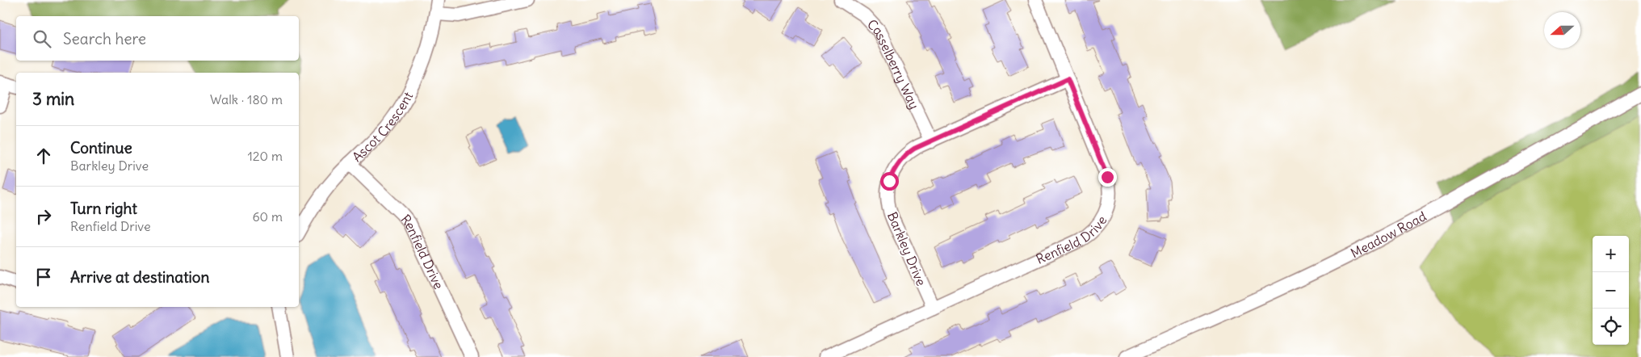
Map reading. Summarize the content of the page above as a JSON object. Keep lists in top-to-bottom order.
{
  "streets": {
    "street": [
      "Casselberry Way",
      "Ascot Crescent",
      "Meadow Road",
      "Renfield Drive",
      "Barkley Drive"
    ]
  },
  "crossings": [
    ["Casselberry Way", "Barkley Drive"],
    ["Ascot Crescent", "Renfield Drive"],
    ["Renfield Drive", "Barkley Drive"]
  ],
  "north": "left",
  "page": {
    "search": "Search here",
    "heading": ["3 min", "Walk · 180 m"],
    "list": [
      ["Continue", "Barkley Drive", "120 m"],
      ["Turn right", "Renfield Drive", "60 m"],
      "Arrive at destination"
    ],
    "map_buttons": ["+", "−"]
  }
}
